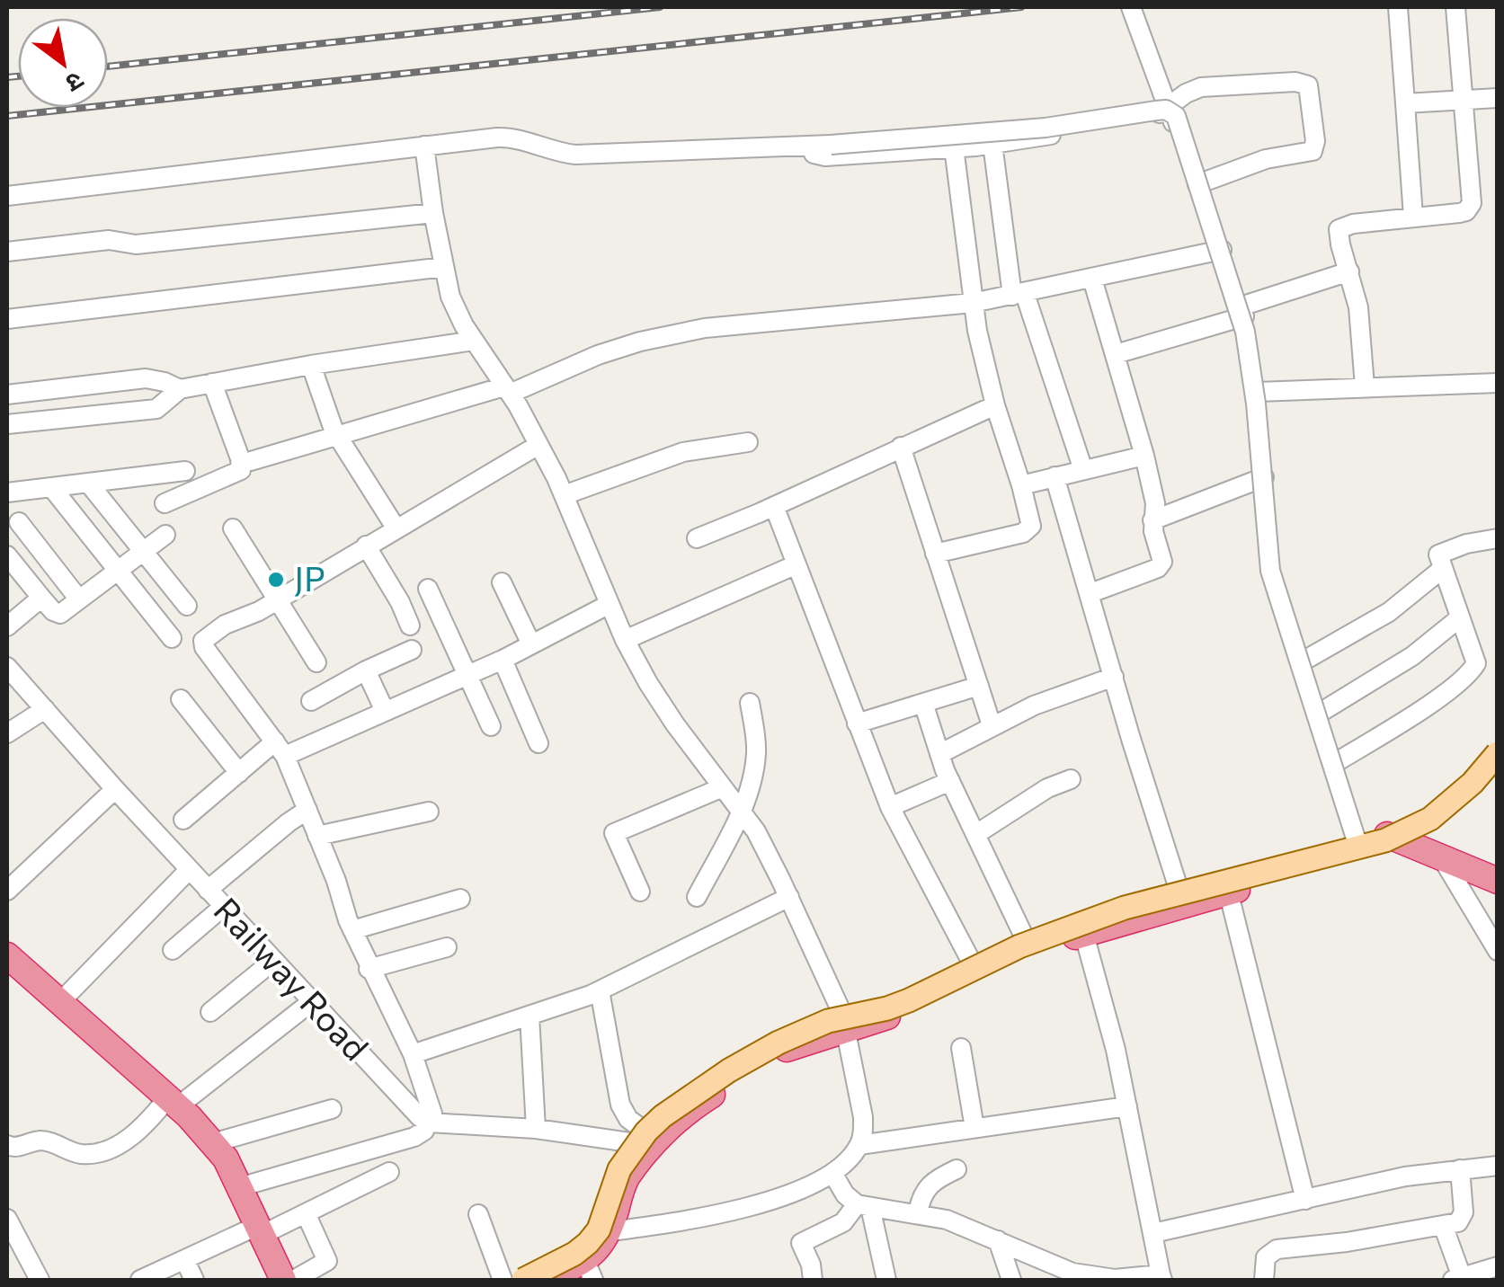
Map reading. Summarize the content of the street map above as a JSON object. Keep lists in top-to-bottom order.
{
  "streets": {
    "street": ["Railway Road"]
  },
  "places": ["JP"],
  "north": "bottom right"
}
